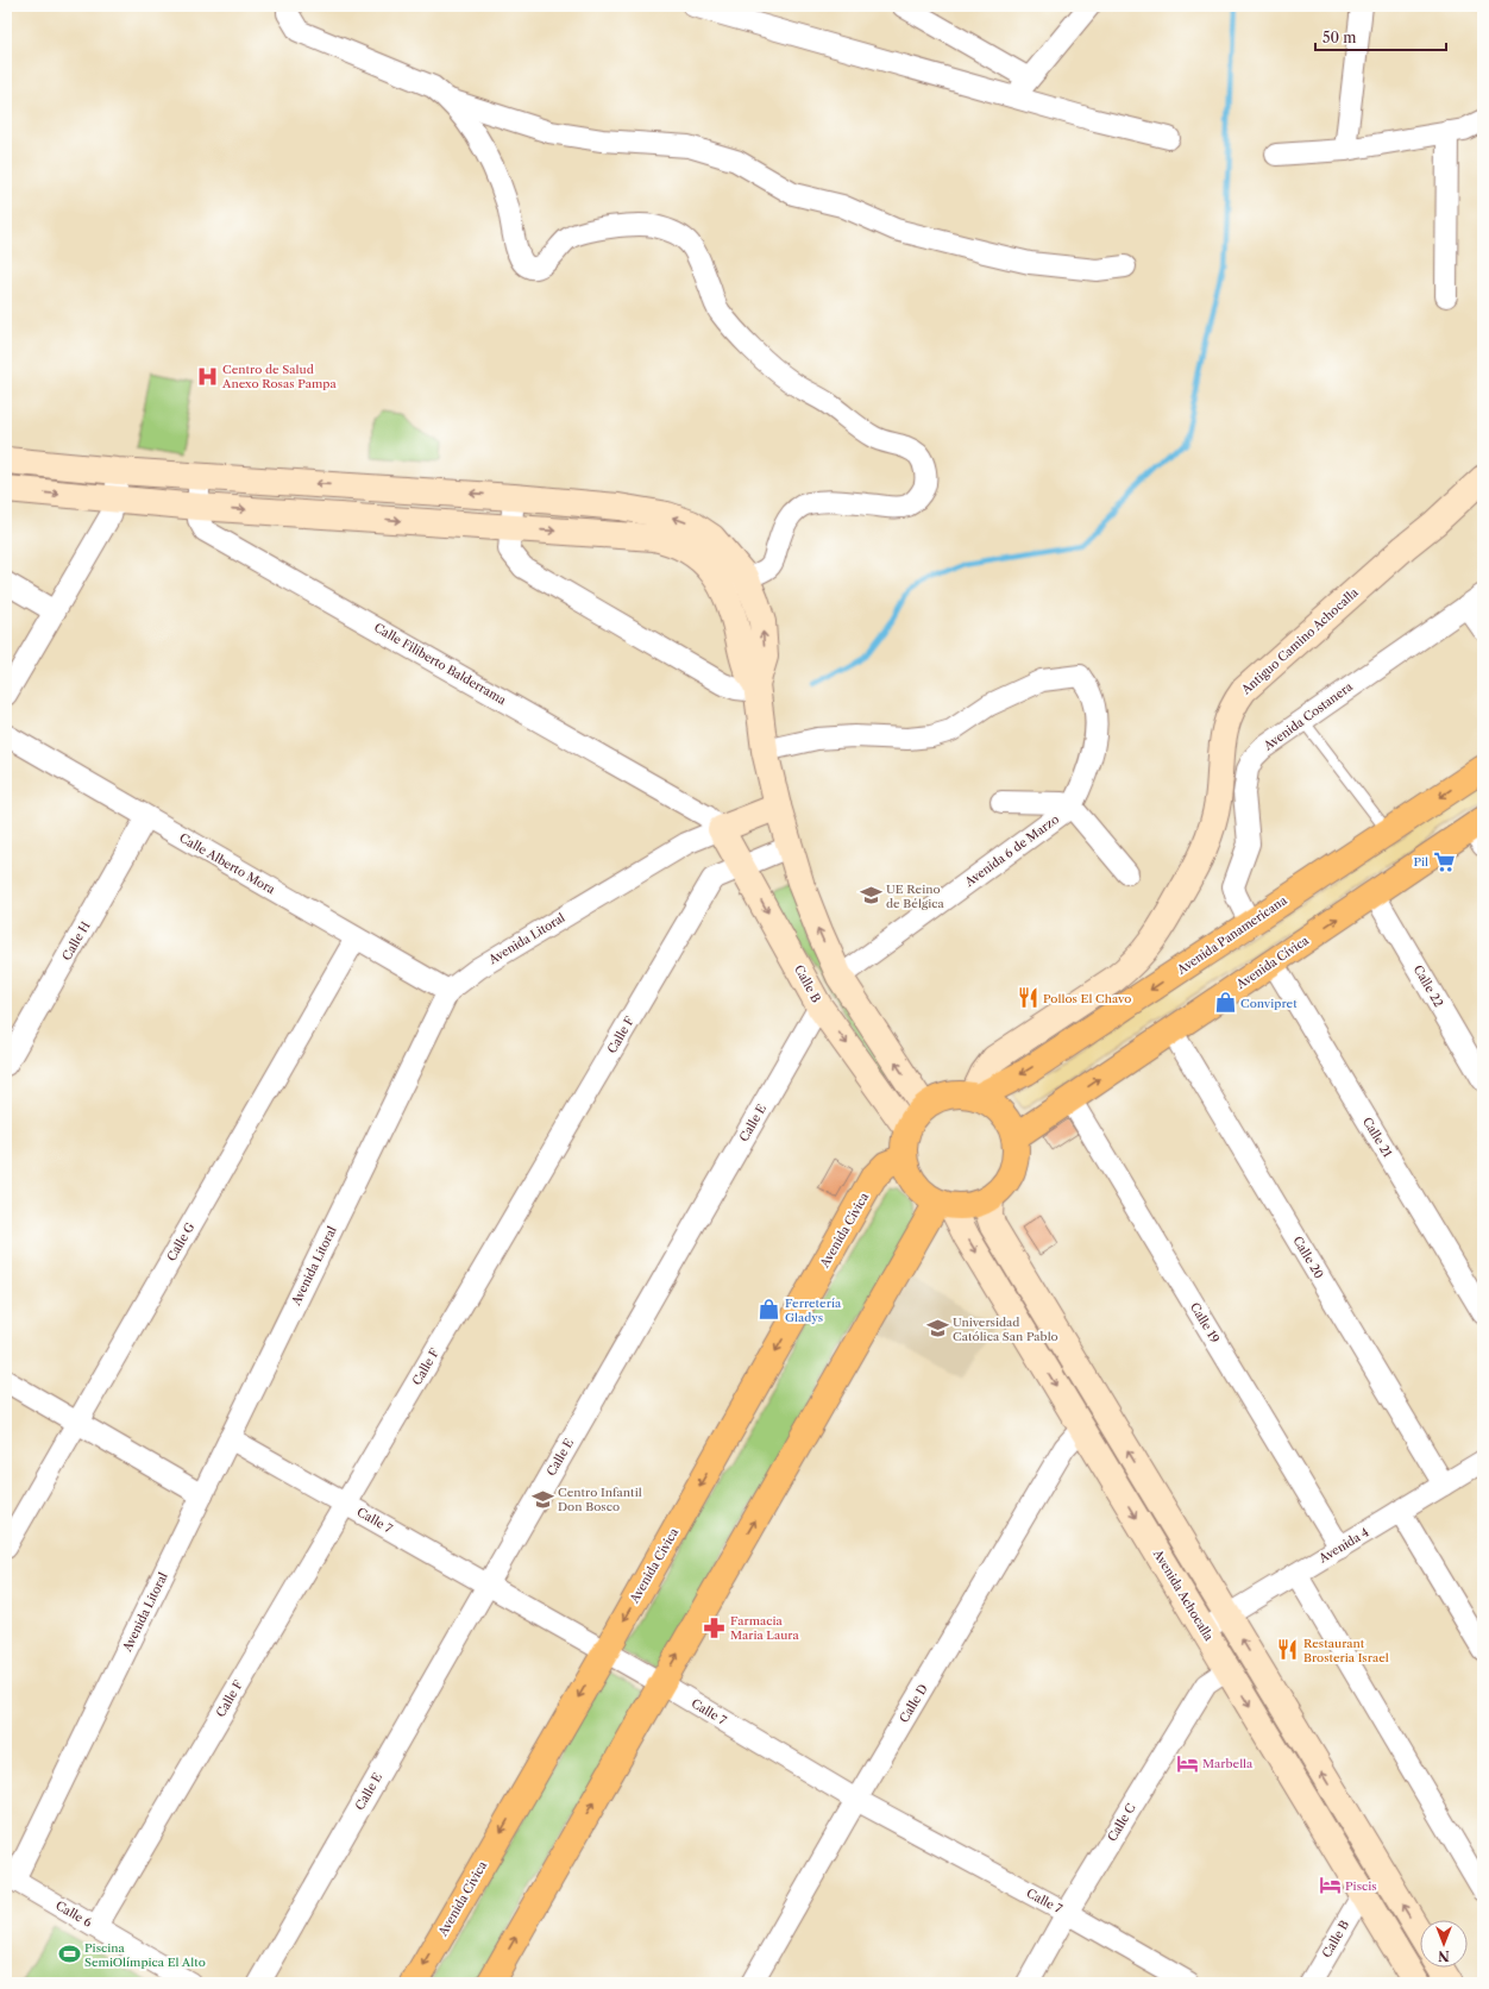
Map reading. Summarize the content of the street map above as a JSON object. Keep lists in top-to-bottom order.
{
  "streets": {
    "main road": ["Avenida Panamericana", "Avenida Cívica"],
    "street": [
      "Antiguo Camino Achocalla",
      "Calle Filiberto Balderrama",
      "Avenida Costanera",
      "Avenida 6 de Marzo",
      "Calle Alberto Mora",
      "Avenida Litoral",
      "Calle H",
      "Calle B",
      "Calle 22",
      "Calle F",
      "Calle E",
      "Calle 21",
      "Calle G",
      "Calle 20",
      "Calle 19",
      "Calle 7",
      "Avenida 4",
      "Avenida Achocalla",
      "Calle D",
      "Calle C",
      "Calle 6"
    ]
  },
  "crossings": [
    ["Antiguo Camino Achocalla", "Avenida Panamericana"],
    ["Antiguo Camino Achocalla", "Avenida Cívica"],
    ["Antiguo Camino Achocalla", "Calle B"],
    ["Antiguo Camino Achocalla", "Avenida Achocalla"],
    ["Calle Filiberto Balderrama", "Avenida Litoral"],
    ["Calle Filiberto Balderrama", "Calle B"],
    ["Avenida Costanera", "Avenida Panamericana"],
    ["Calle Alberto Mora", "Avenida Litoral"],
    ["Calle Alberto Mora", "Calle H"],
    ["Calle Alberto Mora", "Calle G"],
    ["Avenida Panamericana", "Avenida Cívica"],
    ["Avenida Panamericana", "Calle B"],
    ["Avenida Panamericana", "Avenida Achocalla"],
    ["Avenida Litoral", "Calle B"],
    ["Avenida Litoral", "Calle 7"],
    ["Avenida Litoral", "Calle 6"],
    ["Avenida Cívica", "Calle B"],
    ["Avenida Cívica", "Calle 22"],
    ["Avenida Cívica", "Calle 21"],
    ["Avenida Cívica", "Calle 20"],
    ["Avenida Cívica", "Calle 19"],
    ["Avenida Cívica", "Calle 7"],
    ["Avenida Cívica", "Avenida Achocalla"],
    ["Calle B", "Calle F"],
    ["Calle B", "Calle E"],
    ["Calle B", "Avenida Achocalla"],
    ["Calle F", "Calle 7"],
    ["Calle F", "Calle 6"],
    ["Calle E", "Calle 7"],
    ["Calle 20", "Avenida 4"],
    ["Calle 19", "Avenida 4"],
    ["Calle 7", "Calle D"],
    ["Calle 7", "Calle C"],
    ["Avenida 4", "Avenida Achocalla"],
    ["Avenida Achocalla", "Calle D"],
    ["Avenida Achocalla", "Calle C"]
  ],
  "one_way": ["Avenida Panamericana"],
  "places": {
    "hospital": ["Centro de Salud Anexo Rosas Pampa"],
    "supermarket": ["Pil"],
    "school or university": ["UE Reino de Bélgica", "Universidad Católica San Pablo", "Centro Infantil Don Bosco"],
    "restaurant": ["Pollos El Chavo", "Restaurant Brosteria Israel"],
    "shop": ["Convipret", "Ferretería Gladys"],
    "pharmacy": ["Farmacia Maria Laura"],
    "hotel": ["Marbella", "Piscis"],
    "sports": ["Piscina SemiOlímpica El Alto"]
  },
  "scale_bar": "50 m",
  "north": "bottom"
}
